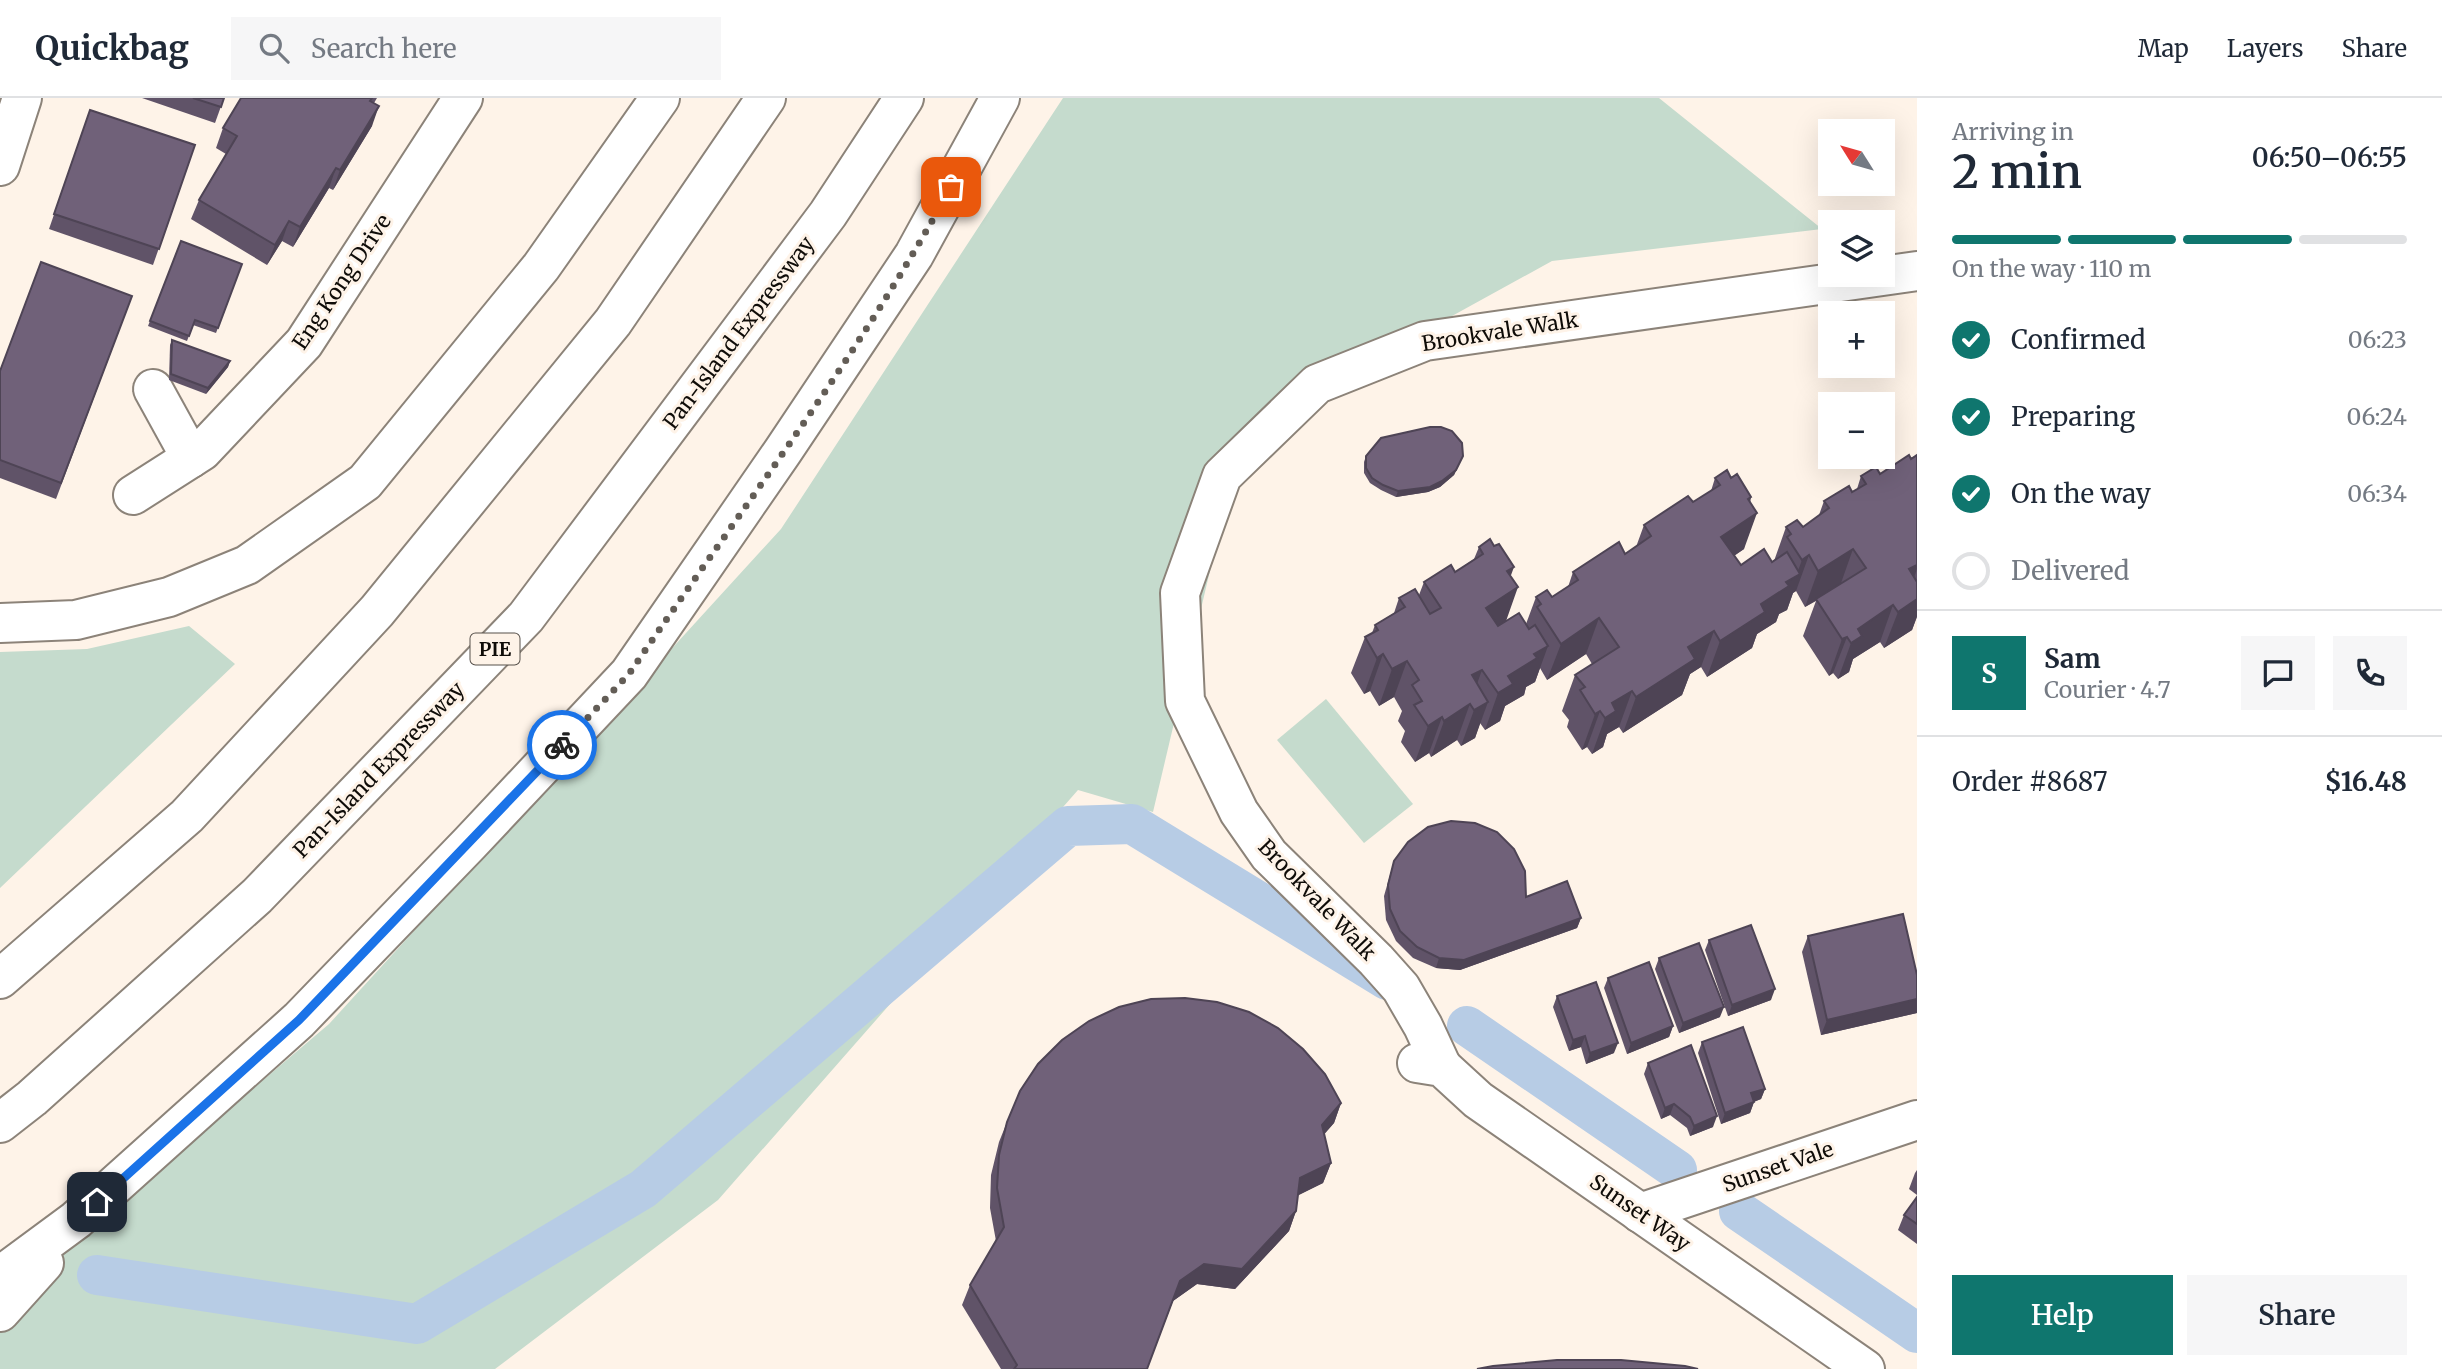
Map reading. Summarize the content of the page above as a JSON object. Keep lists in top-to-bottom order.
{
  "streets": {
    "main road": [
      "Eng Kong Drive",
      "Brookvale Walk",
      "Pan-Island Expressway",
      "PIE",
      "Sunset Vale",
      "Sunset Way"
    ]
  },
  "crossings": [
    ["Brookvale Walk", "Sunset Way"],
    ["Sunset Vale", "Sunset Way"]
  ],
  "north": "top left",
  "page": {
    "header": "Quickbag",
    "search": "Search here",
    "nav": ["Map", "Layers", "Share"],
    "heading": ["2 min", "Arriving in", "06:50–06:55"],
    "panel": [
      "Sam",
      "Courier · 4.7",
      "Order #8687",
      "$16.48"
    ],
    "map_buttons": ["+", "−"],
    "bar": "On the way · 110 m",
    "list": [
      ["Confirmed", "06:23"],
      ["Preparing", "06:24"],
      ["On the way", "06:34"],
      "Delivered"
    ],
    "round": "S",
    "buttons": ["Help", "Share"]
  }
}
